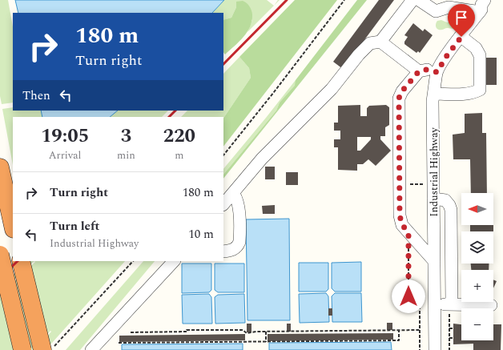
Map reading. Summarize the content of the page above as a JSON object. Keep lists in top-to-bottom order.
{
  "streets": {
    "street": ["Industrial Highway"]
  },
  "north": "left",
  "page": {
    "turn": ["180 m", "Turn right"],
    "then": "Then",
    "eta": [
      "19:05",
      "Arrival",
      "3",
      "min",
      "220",
      "m"
    ],
    "list": [
      {
        "name": "Turn right",
        "value": "180 m"
      },
      {
        "name": "Turn left",
        "note": "Industrial Highway",
        "value": "10 m"
      }
    ],
    "map_buttons": ["+", "−"]
  }
}
